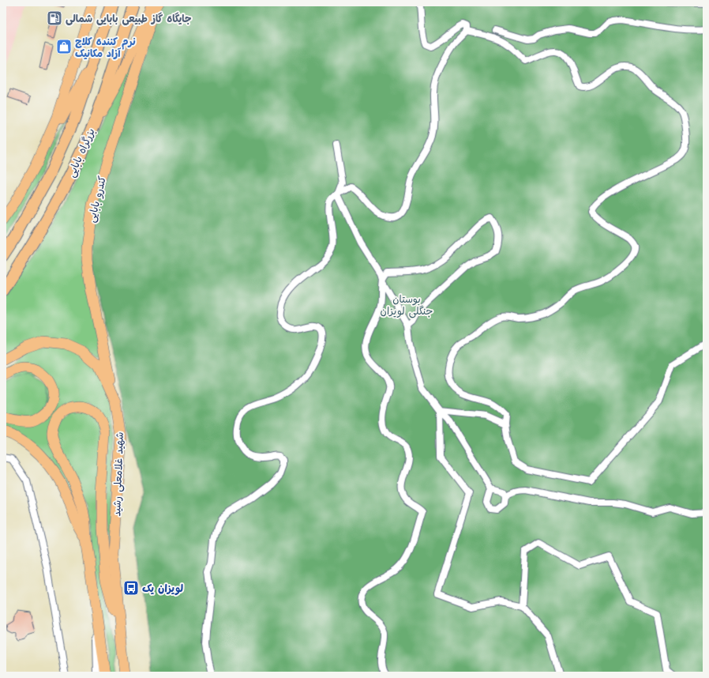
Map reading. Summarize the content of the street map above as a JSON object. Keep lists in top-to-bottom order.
{
  "streets": {
    "highway": ["بزرگراه بابایی"],
    "main road": ["کندرو بابایی", "شهید غلامعلی رشید"]
  },
  "crossings": [
    ["کندرو بابایی", "شهید غلامعلی رشید"]
  ],
  "parks": ["بوستان جنگلی لویزان"],
  "places": {
    "fuel station": ["جایگاه گاز طبیعی بابایی شمالی"],
    "shop": ["نرم کننده کلاچ آزاد مکانیک"],
    "bus stop": ["لویزان یک"]
  }
}
